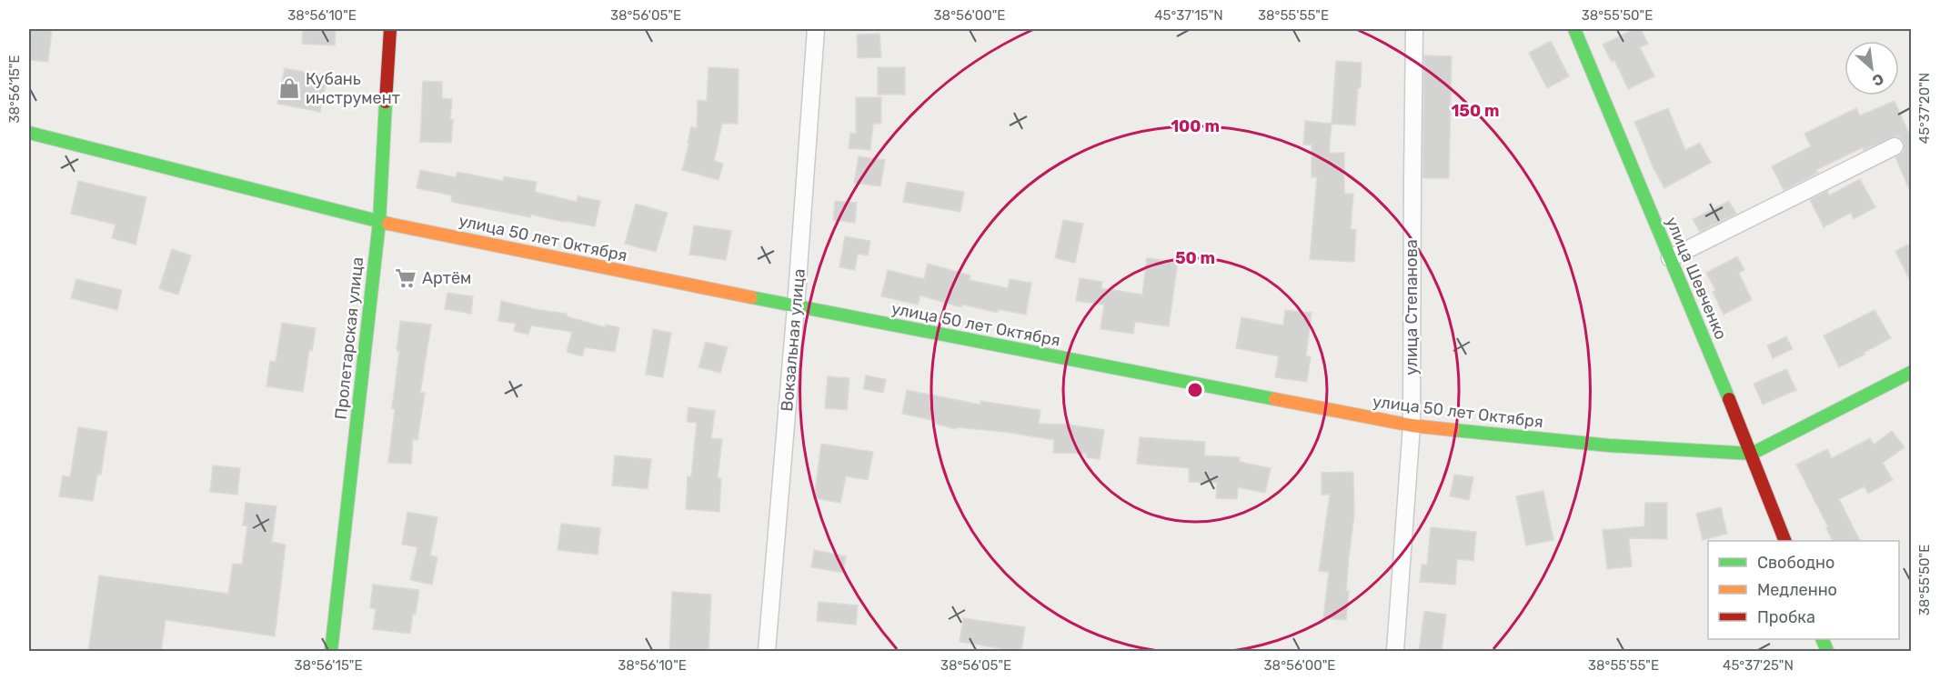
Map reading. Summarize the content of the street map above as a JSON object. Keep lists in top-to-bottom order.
{
  "streets": {
    "street": [
      "улица 50 лет Октября",
      "улица Шевченко",
      "улица Степанова",
      "Пролетарская улица",
      "Вокзальная улица"
    ]
  },
  "crossings": [
    ["улица 50 лет Октября", "улица Шевченко"],
    ["улица 50 лет Октября", "улица Степанова"],
    ["улица 50 лет Октября", "Пролетарская улица"],
    ["улица 50 лет Октября", "Вокзальная улица"]
  ],
  "places": {
    "shop": ["Кубань инструмент"],
    "supermarket": ["Артём"]
  },
  "legend": ["Свободно", "Медленно", "Пробка"],
  "north": "bottom right",
  "coordinates": [
    "38°56'10\"E",
    "38°56'05\"E",
    "38°56'00\"E",
    "45°37'15\"N",
    "38°55'55\"E",
    "38°55'50\"E",
    "38°56'15\"E",
    "45°37'20\"N",
    "45°37'25\"N"
  ],
  "rings": ["150 m", "100 m", "50 m"]
}
